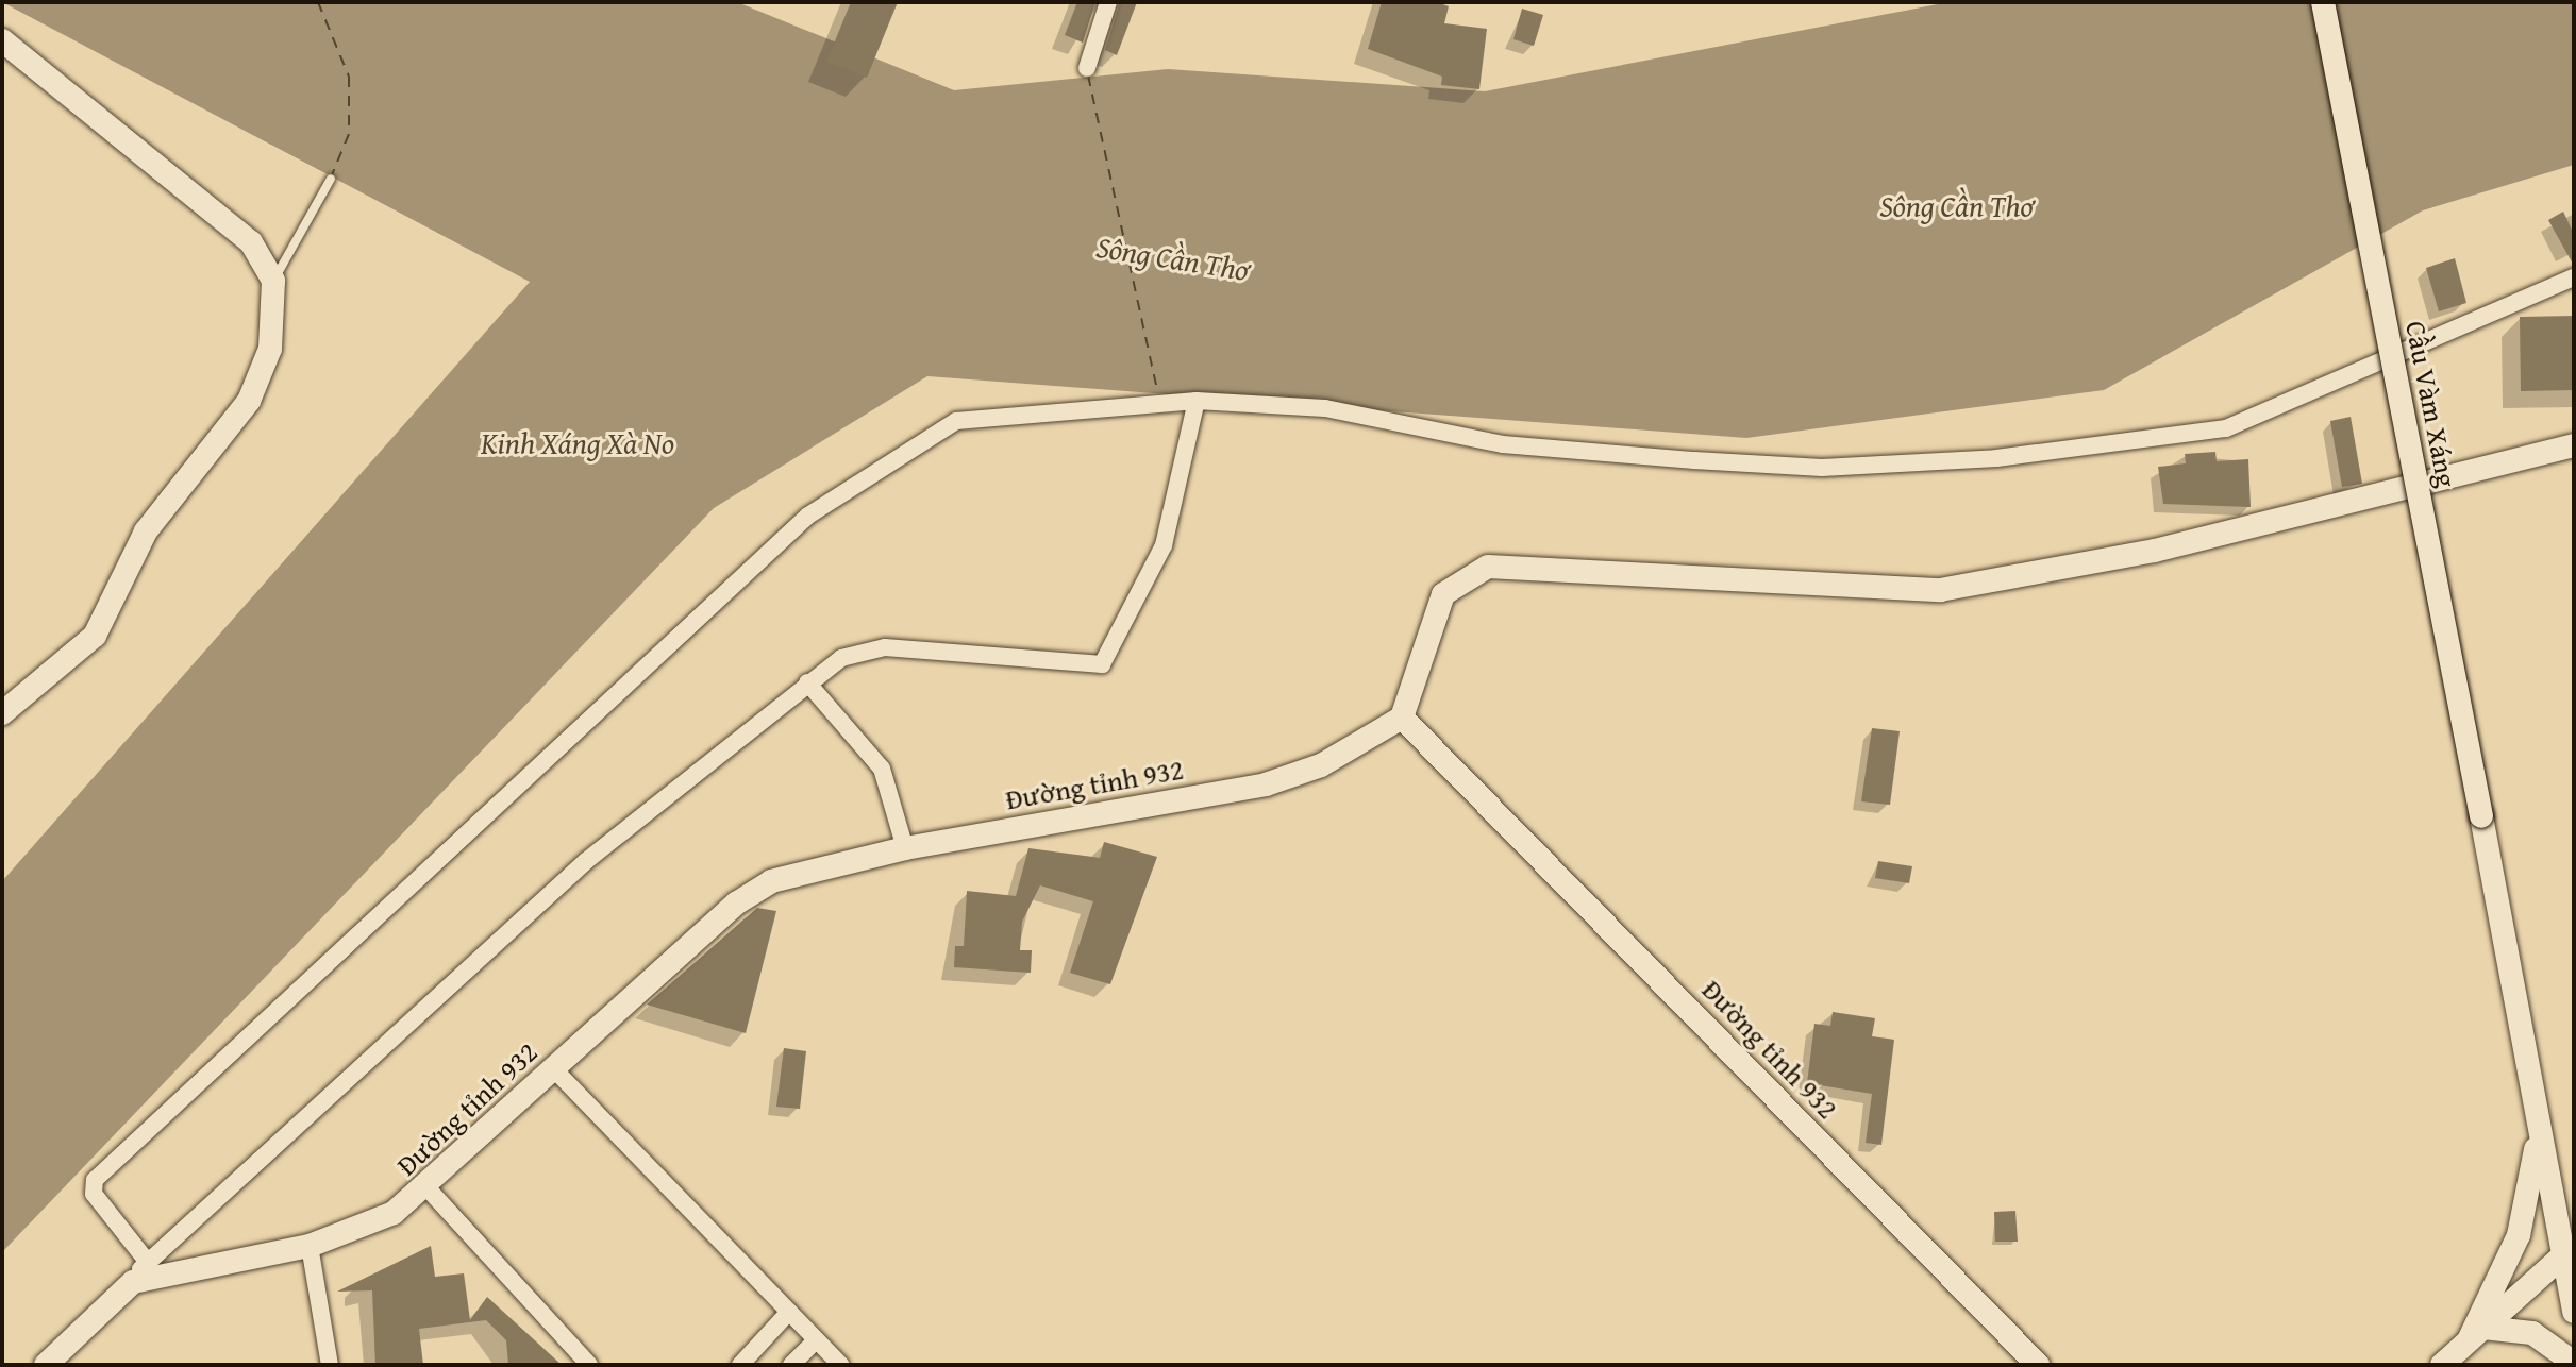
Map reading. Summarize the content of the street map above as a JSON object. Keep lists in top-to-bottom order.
{
  "streets": {
    "main road": ["Cầu Vàm Xáng", "Đường tỉnh 932"]
  },
  "water": ["Sông Cần Thơ", "Kinh Xáng Xà No"]
}
